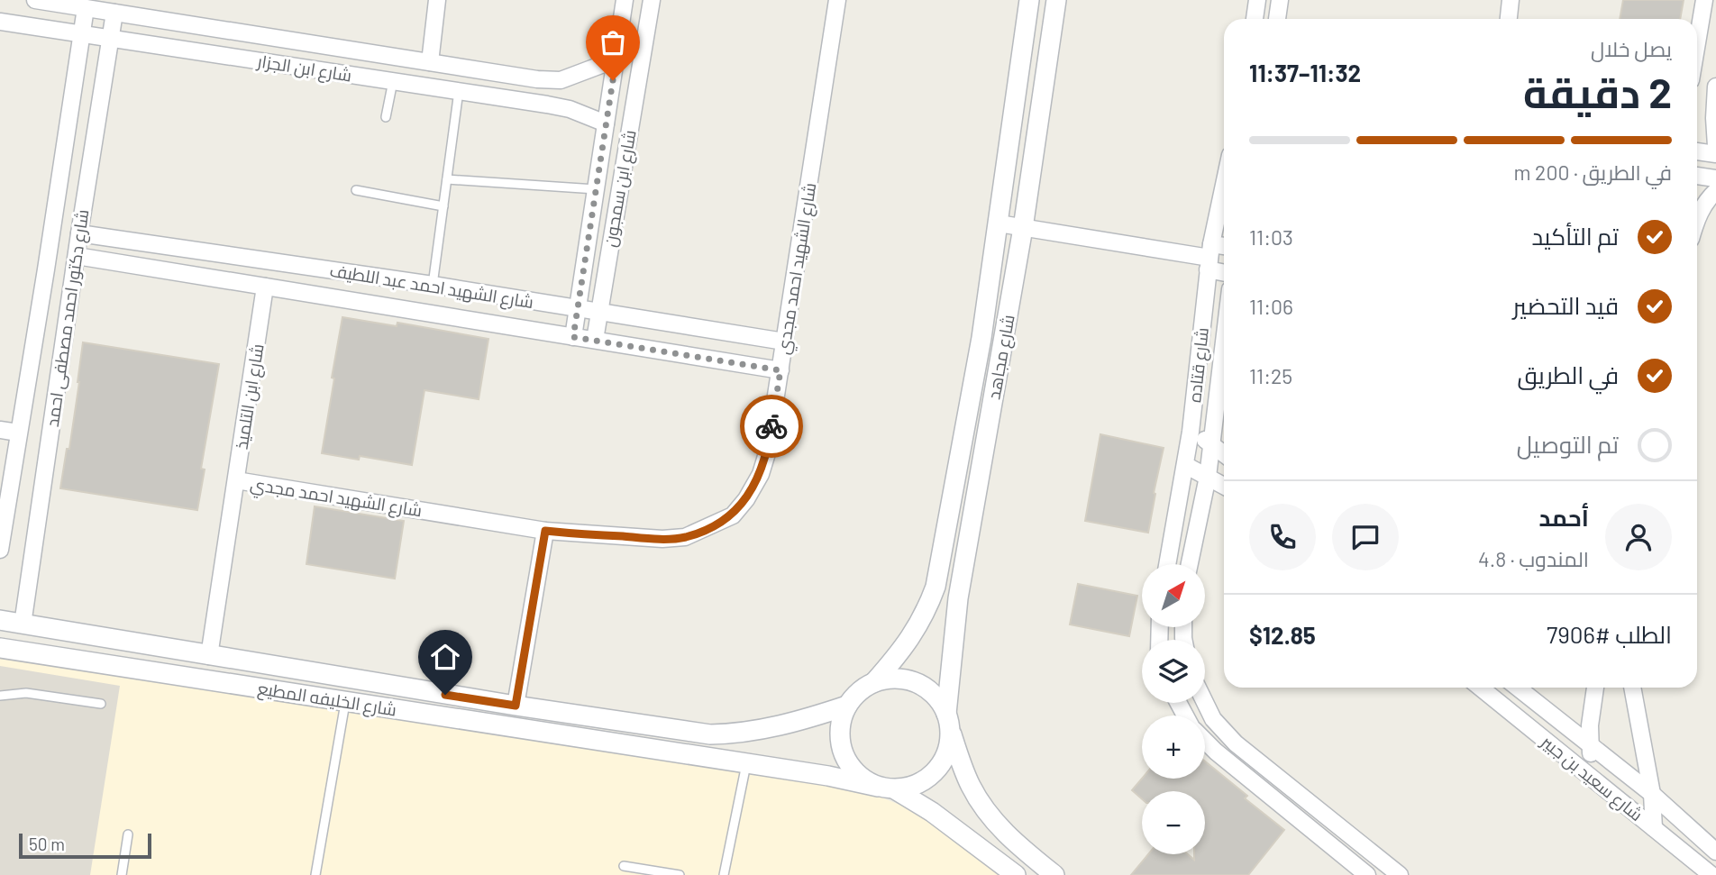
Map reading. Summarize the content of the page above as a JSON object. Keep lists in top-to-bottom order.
{
  "streets": {
    "street": [
      "شارع ابن الجزار",
      "شارع ابن سمجون",
      "شارع الشهيد احمد مجدي",
      "شارع الشهيد احمد عبد اللطيف",
      "شارع دكتور احمد مصطفى احمد",
      "شارع مجاهد",
      "شارع قتاده",
      "شارع ابن التلميذ",
      "شارع الخليفه المطيع",
      "شارع سعيد بن جبير"
    ]
  },
  "crossings": [
    ["شارع ابن الجزار", "شارع ابن سمجون"],
    ["شارع ابن الجزار", "شارع دكتور احمد مصطفى احمد"],
    ["شارع ابن سمجون", "شارع الشهيد احمد عبد اللطيف"],
    ["شارع الشهيد احمد مجدي", "شارع الشهيد احمد عبد اللطيف"],
    ["شارع الشهيد احمد مجدي", "شارع ابن التلميذ"],
    ["شارع الشهيد احمد عبد اللطيف", "شارع دكتور احمد مصطفى احمد"],
    ["شارع الشهيد احمد عبد اللطيف", "شارع ابن التلميذ"],
    ["شارع دكتور احمد مصطفى احمد", "شارع الخليفه المطيع"],
    ["شارع مجاهد", "شارع الخليفه المطيع"],
    ["شارع ابن التلميذ", "شارع الخليفه المطيع"]
  ],
  "scale_bar": "50 m",
  "north": "top right",
  "page": {
    "heading": ["2 دقيقة", "يصل خلال", "11:32–11:37"],
    "panel": [
      "أحمد",
      "المندوب · 4.8",
      "الطلب #7906",
      "$12.85"
    ],
    "bar": "في الطريق · 200 m",
    "list": [
      ["تم التأكيد", "11:03"],
      ["قيد التحضير", "11:06"],
      ["في الطريق", "11:25"],
      "تم التوصيل"
    ],
    "map_buttons": ["+", "−"],
    "scale": "50 m"
  }
}
